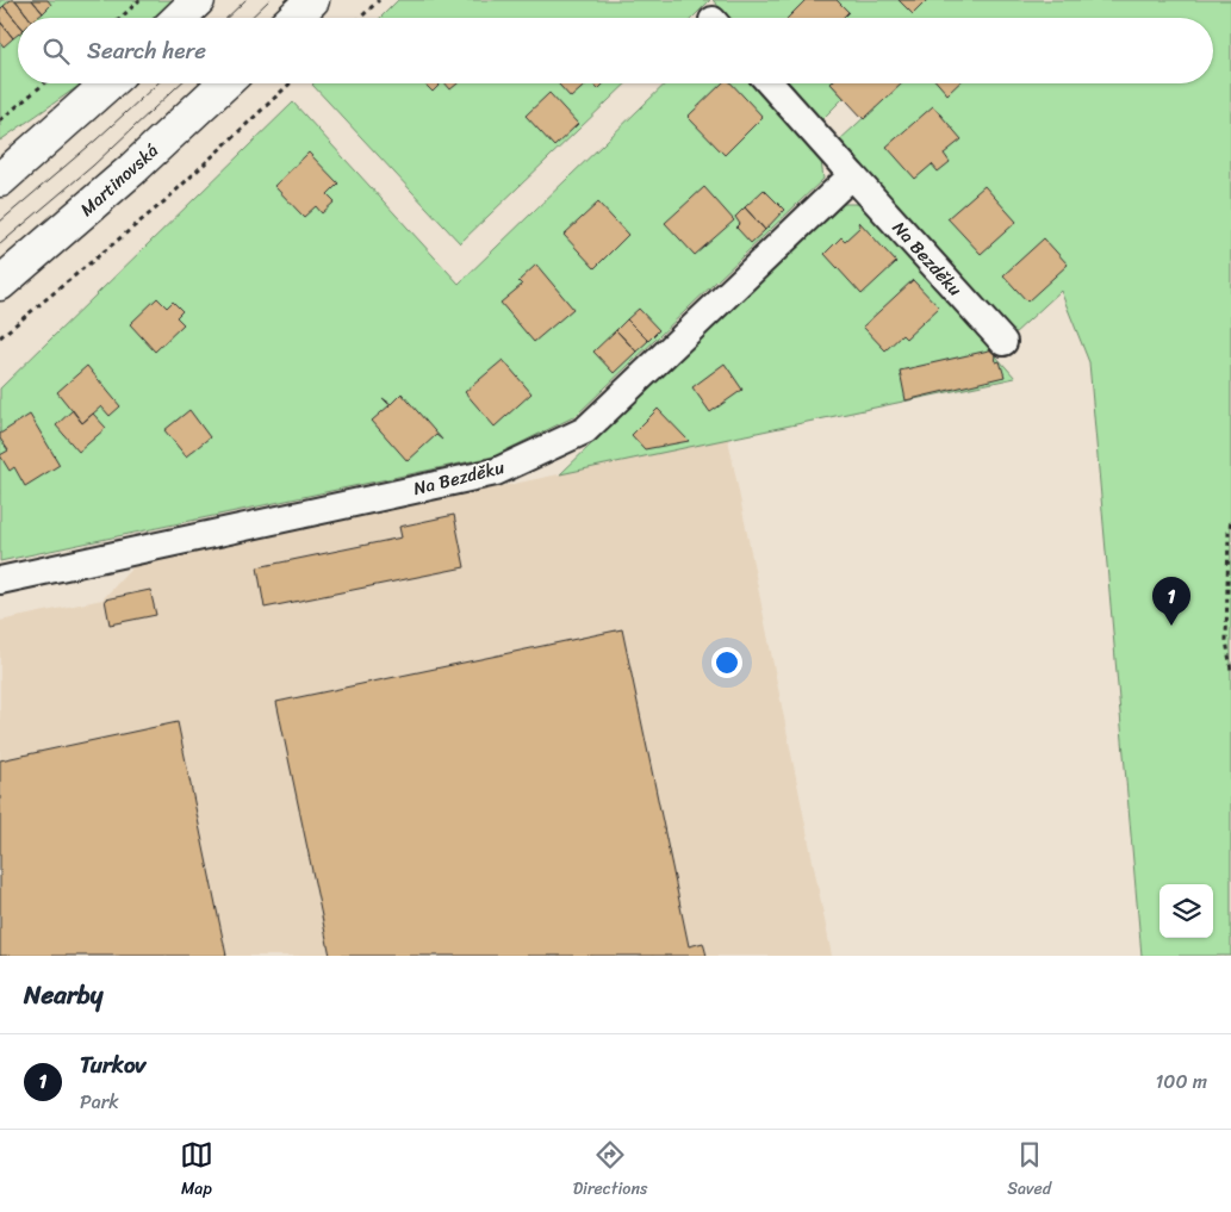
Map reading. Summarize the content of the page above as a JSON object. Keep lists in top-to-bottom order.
{
  "streets": {
    "street": ["Martinovská", "Na Bezděku"]
  },
  "page": {
    "search": "Search here",
    "pins": "1",
    "heading": "Nearby",
    "list": [
      {
        "mark": "1",
        "name": "Turkov",
        "note": "Park",
        "value": "100 m"
      }
    ],
    "nav": ["Map", "Directions", "Saved"]
  }
}
